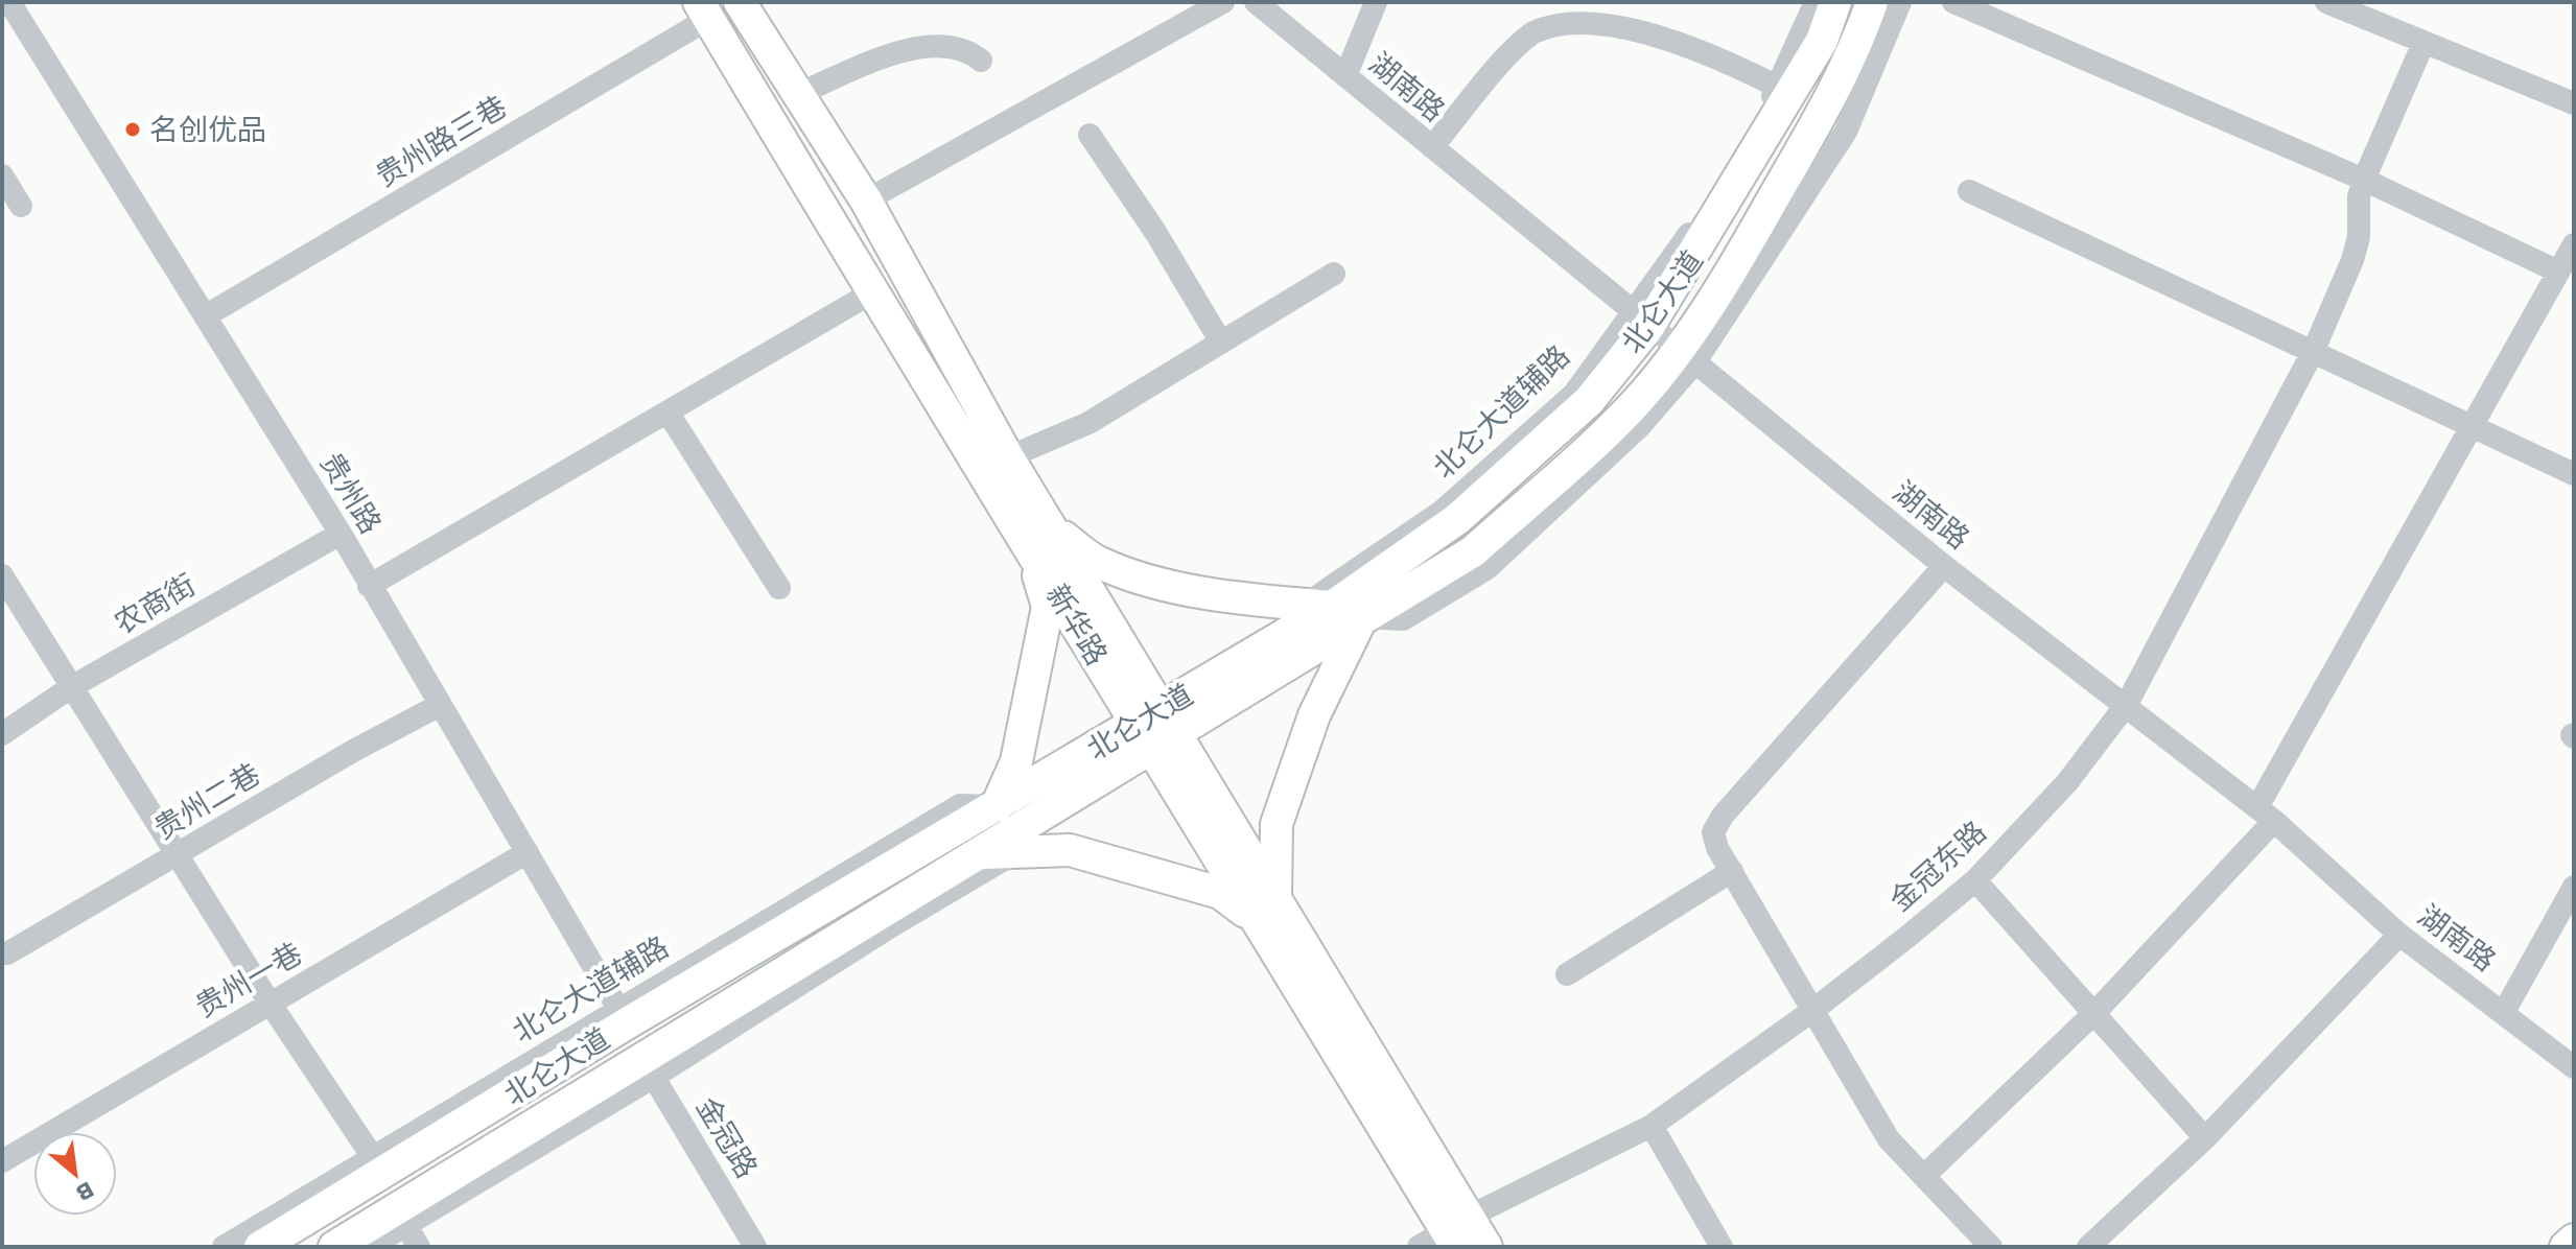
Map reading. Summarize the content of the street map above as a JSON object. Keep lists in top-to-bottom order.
{
  "streets": {
    "main road": ["北仑大道", "新华路"],
    "street": [
      "湖南路",
      "贵州路三巷",
      "贵州路",
      "农商街",
      "贵州二巷",
      "金冠东路",
      "贵州一巷",
      "金冠路"
    ]
  },
  "crossings": [
    ["湖南路", "北仑大道"],
    ["湖南路", "金冠东路"],
    ["贵州路三巷", "贵州路"],
    ["贵州路三巷", "新华路"],
    ["北仑大道", "贵州路"],
    ["北仑大道", "新华路"],
    ["北仑大道", "金冠路"],
    ["贵州路", "农商街"],
    ["贵州路", "贵州二巷"],
    ["贵州路", "贵州一巷"],
    ["新华路", "金冠东路"]
  ],
  "places": ["名创优品"],
  "north": "bottom right"
}
